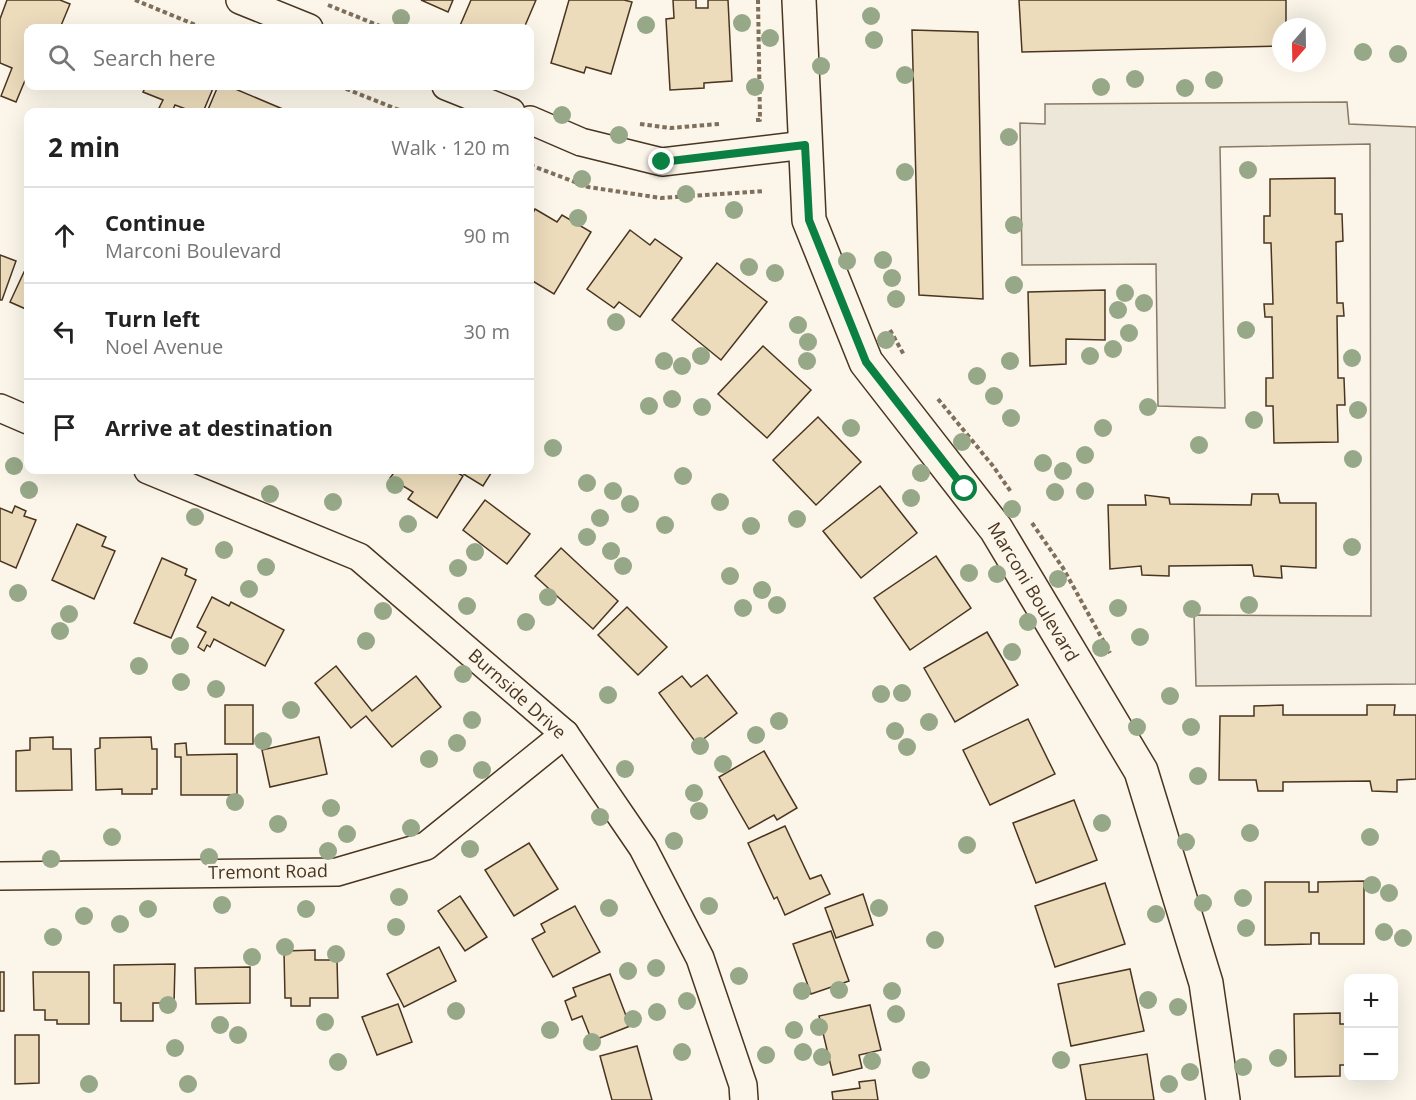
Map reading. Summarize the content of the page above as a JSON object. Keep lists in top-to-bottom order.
{
  "streets": {
    "street": ["Marconi Boulevard", "Burnside Drive", "Tremont Road"]
  },
  "crossings": [
    ["Burnside Drive", "Tremont Road"]
  ],
  "north": "bottom",
  "page": {
    "search": "Search here",
    "heading": ["2 min", "Walk · 120 m"],
    "list": [
      ["Continue", "Marconi Boulevard", "90 m"],
      ["Turn left", "Noel Avenue", "30 m"],
      "Arrive at destination"
    ],
    "map_buttons": ["+", "−"]
  }
}
